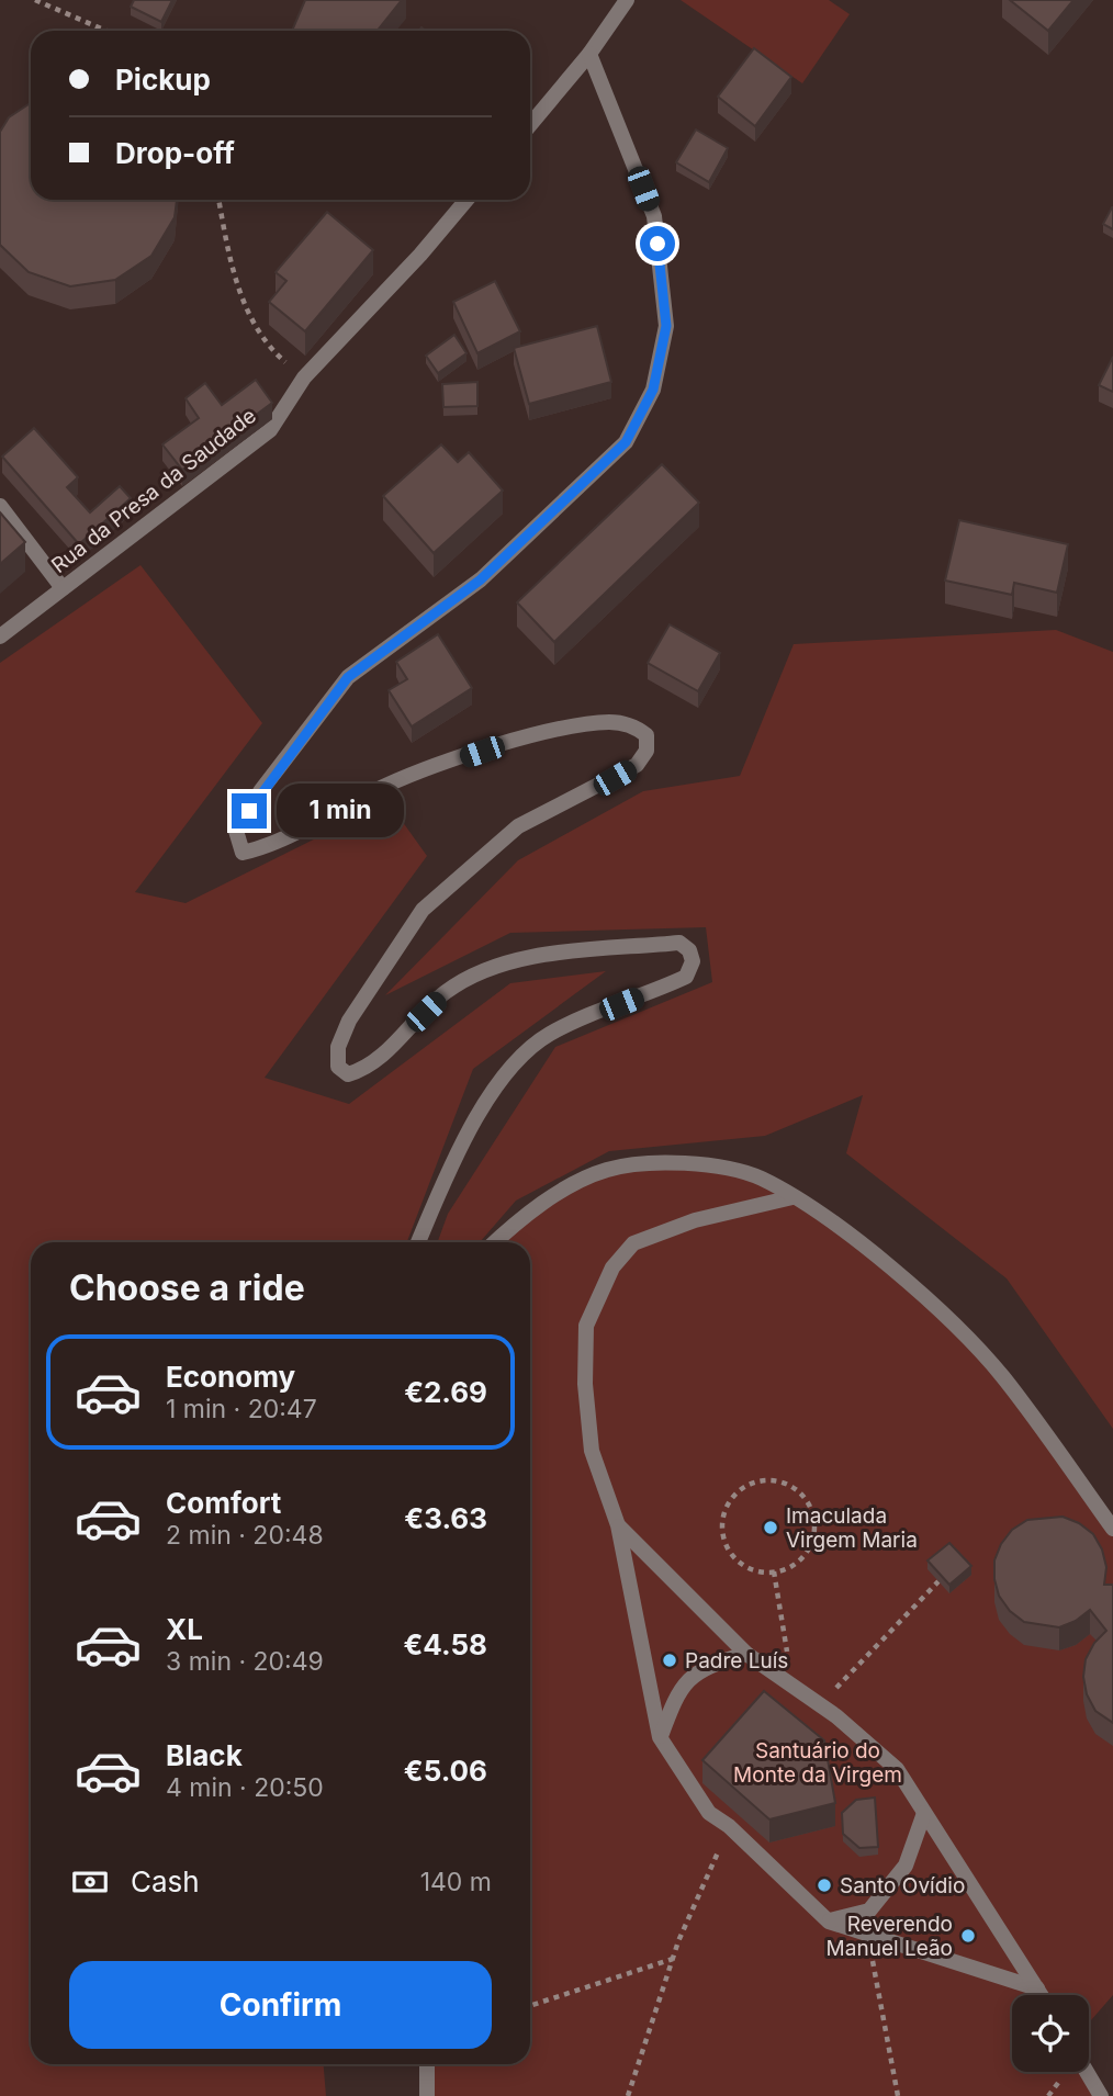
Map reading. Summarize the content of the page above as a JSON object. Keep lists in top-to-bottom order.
{
  "streets": {
    "street": ["Rua da Presa da Saudade"]
  },
  "parks": ["Santuário do Monte da Virgem"],
  "places": [
    "Imaculada Virgem Maria",
    "Padre Luís",
    "Santo Ovídio",
    "Reverendo Manuel Leão"
  ],
  "page": {
    "banner": ["Pickup", "Drop-off"],
    "bubble": "1 min",
    "heading": "Choose a ride",
    "list": [
      {
        "name": "Economy",
        "note": "1 min · 20:47",
        "value": "€2.69"
      },
      {
        "name": "Comfort",
        "note": "2 min · 20:48",
        "value": "€3.63"
      },
      {
        "name": "XL",
        "note": "3 min · 20:49",
        "value": "€4.58"
      },
      {
        "name": "Black",
        "note": "4 min · 20:50",
        "value": "€5.06"
      }
    ],
    "pay": ["Cash", "140 m"],
    "buttons": "Confirm"
  }
}
